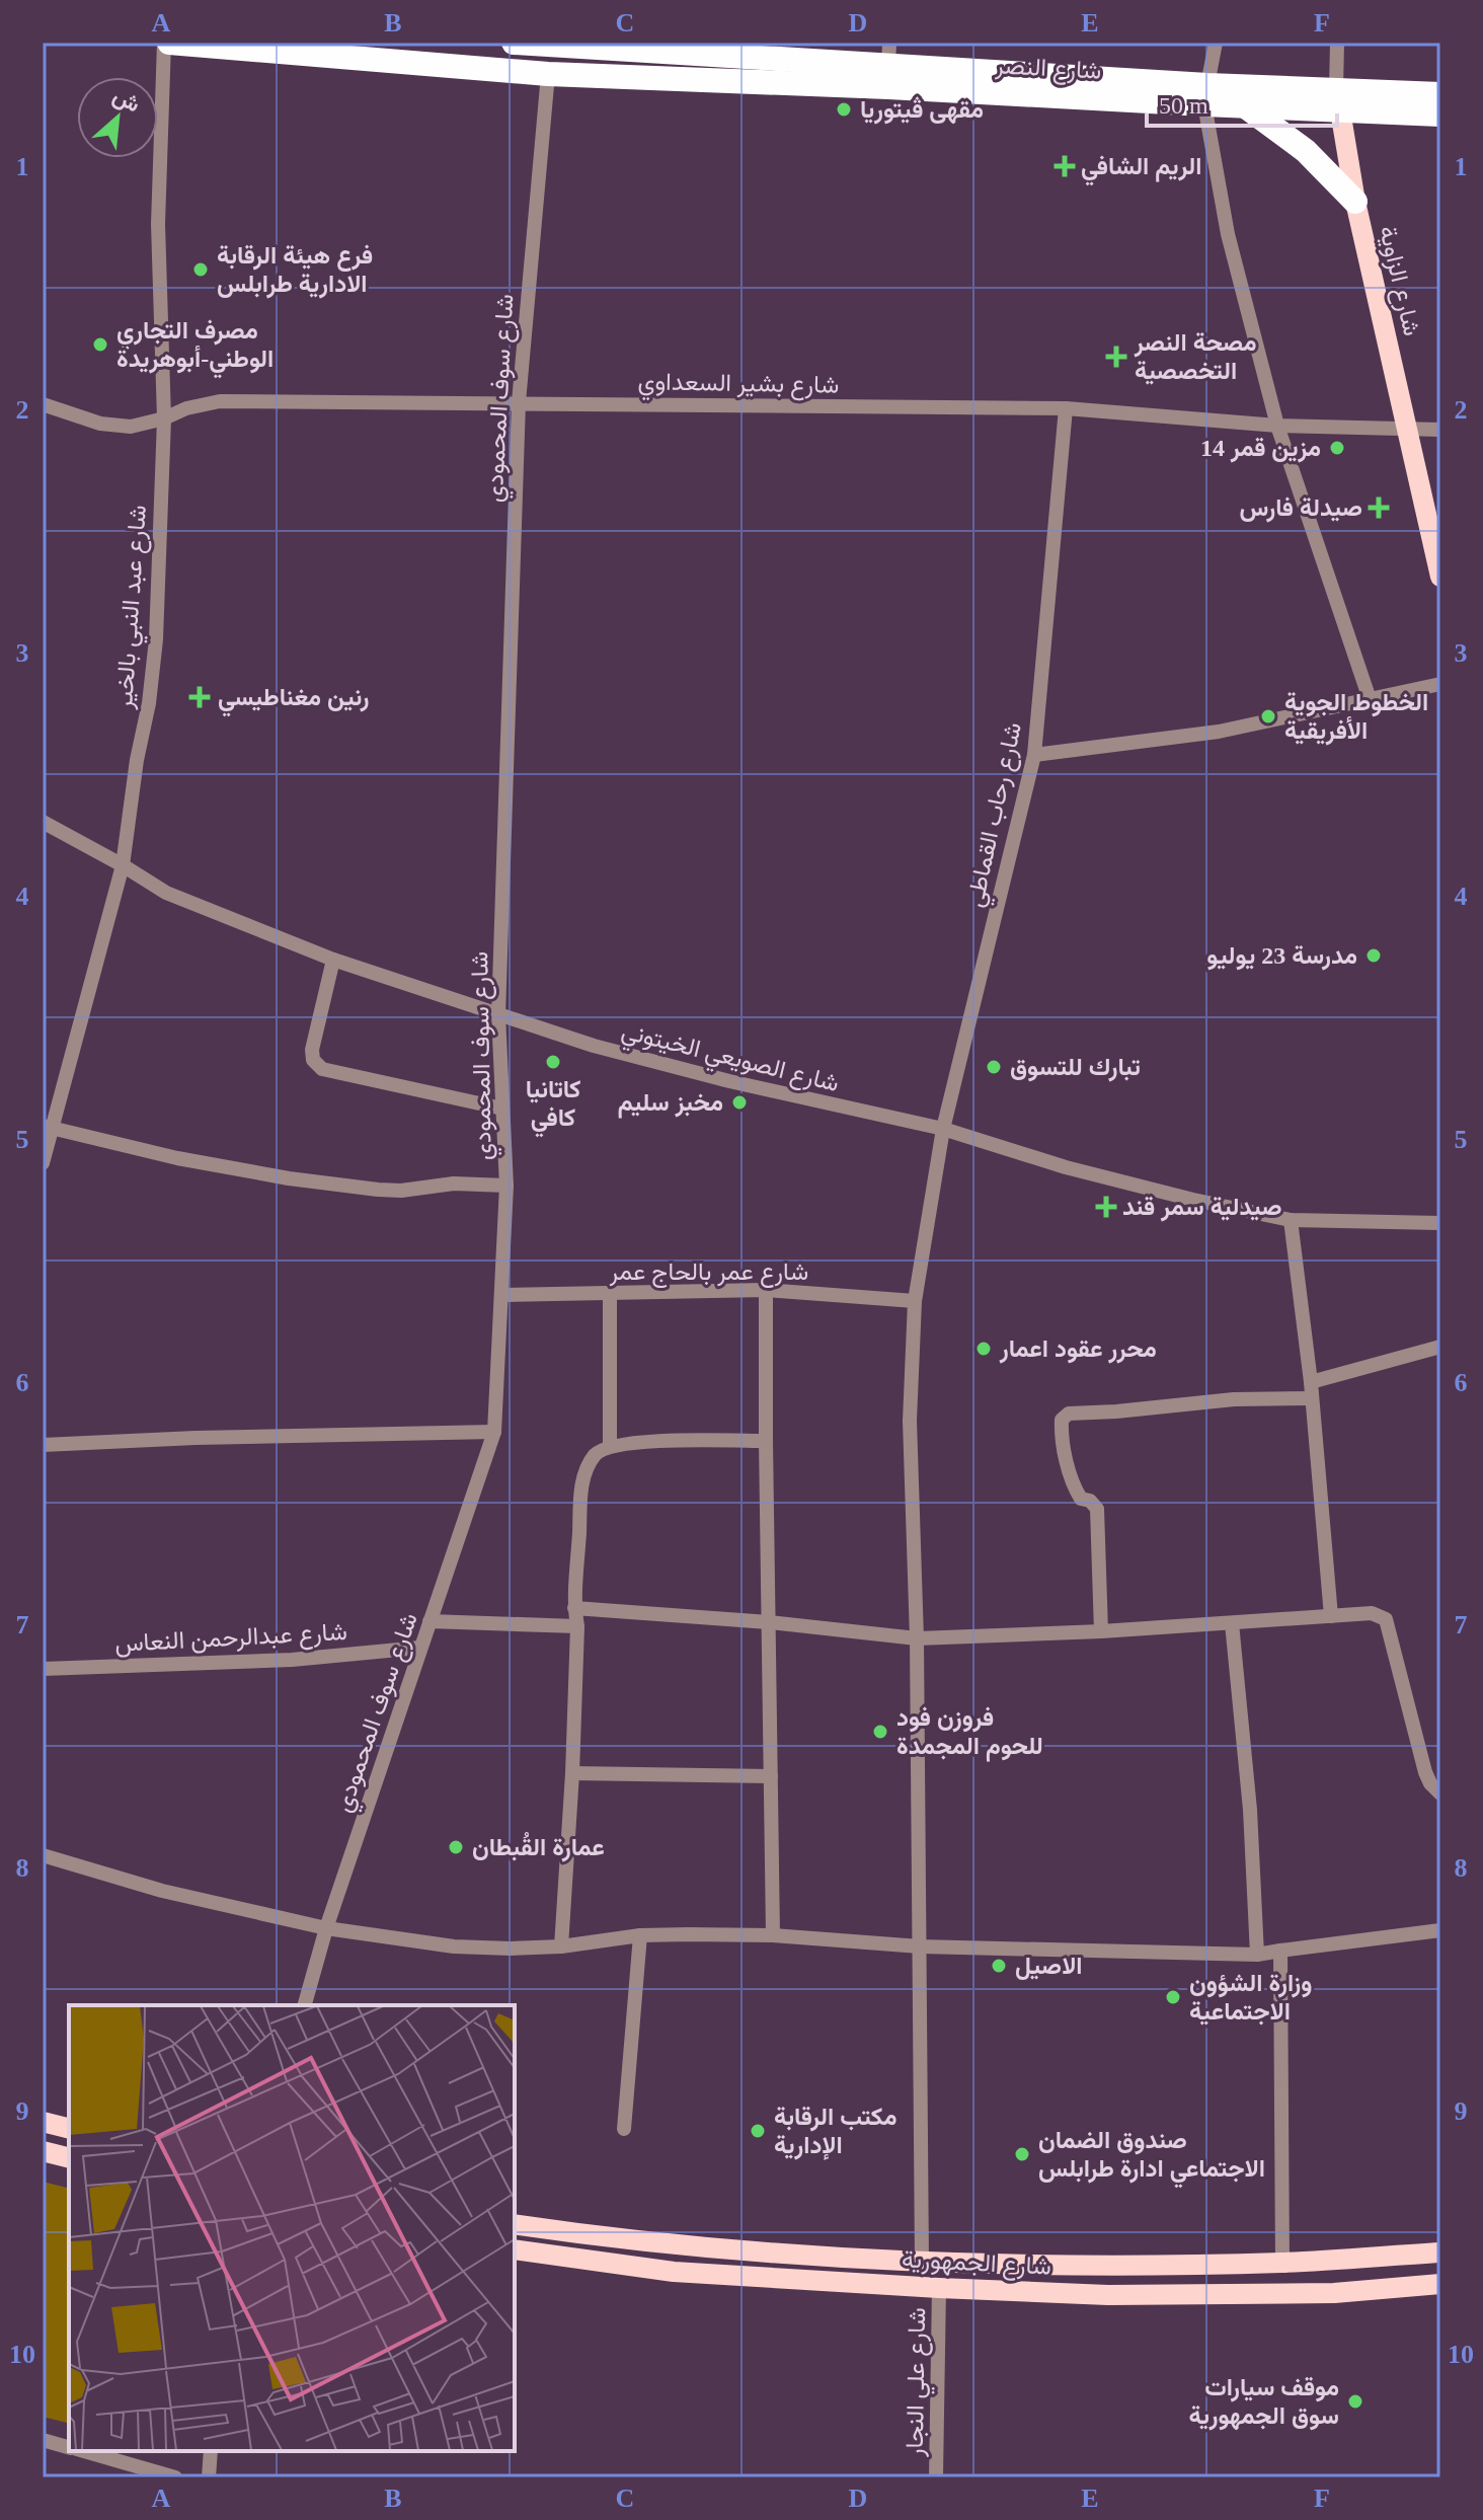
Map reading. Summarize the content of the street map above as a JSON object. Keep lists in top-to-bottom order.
{
  "streets": {
    "highway": ["شارع النصر"],
    "main road": ["شارع الزاوية", "شارع الجمهورية"],
    "street": [
      "شارع بشير السعداوي",
      "شارع سوف المحمودي",
      "شارع عبد النبي بالخير",
      "شارع رحاب القماطي",
      "شارع الصويعي الخيتوني",
      "شارع عمر بالحاج عمر",
      "شارع عبدالرحمن النعاس",
      "شارع علي النجار"
    ]
  },
  "crossings": [
    ["شارع النصر", "شارع الزاوية"],
    ["شارع النصر", "شارع سوف المحمودي"],
    ["شارع النصر", "شارع عبد النبي بالخير"],
    ["شارع الزاوية", "شارع بشير السعداوي"],
    ["شارع بشير السعداوي", "شارع سوف المحمودي"],
    ["شارع بشير السعداوي", "شارع عبد النبي بالخير"],
    ["شارع بشير السعداوي", "شارع رحاب القماطي"],
    ["شارع سوف المحمودي", "شارع الصويعي الخيتوني"],
    ["شارع سوف المحمودي", "شارع عمر بالحاج عمر"],
    ["شارع سوف المحمودي", "شارع عبدالرحمن النعاس"],
    ["شارع عبد النبي بالخير", "شارع الصويعي الخيتوني"],
    ["شارع رحاب القماطي", "شارع الصويعي الخيتوني"],
    ["شارع رحاب القماطي", "شارع عمر بالحاج عمر"],
    ["شارع رحاب القماطي", "شارع الجمهورية"],
    ["شارع الجمهورية", "شارع علي النجار"]
  ],
  "places": {
    "other": [
      "مقهى ڤيتوريا",
      "فرع هيئة الرقابة الادارية طرابلس",
      "مصرف التجاري الوطني-أبوهريدة",
      "مزين قمر 14",
      "الخطوط الجوية الأفريقية",
      "مدرسة 23 يوليو",
      "كاتانيا كافي",
      "تبارك للتسوق",
      "مخبز سليم",
      "محرر عقود اعمار",
      "فروزن فود للحوم المجمدة",
      "عمارة القُبطان",
      "الاصيل",
      "وزارة الشؤون الاجتماعية",
      "مكتب الرقابة الإدارية",
      "صندوق الضمان الاجتماعي ادارة طرابلس",
      "موقف سيارات سوق الجمهورية"
    ],
    "health": [
      "الريم الشافي",
      "مصحة النصر التخصصية",
      "صيدلة فارس",
      "رنين مغناطيسي",
      "صيدلية سمر قند"
    ]
  },
  "scale_bar": "50 m",
  "north": "top right",
  "grid": {
    "columns": [
      "A",
      "B",
      "C",
      "D",
      "E",
      "F"
    ],
    "rows": [
      "1",
      "2",
      "3",
      "4",
      "5",
      "6",
      "7",
      "8",
      "9",
      "10"
    ]
  }
}
